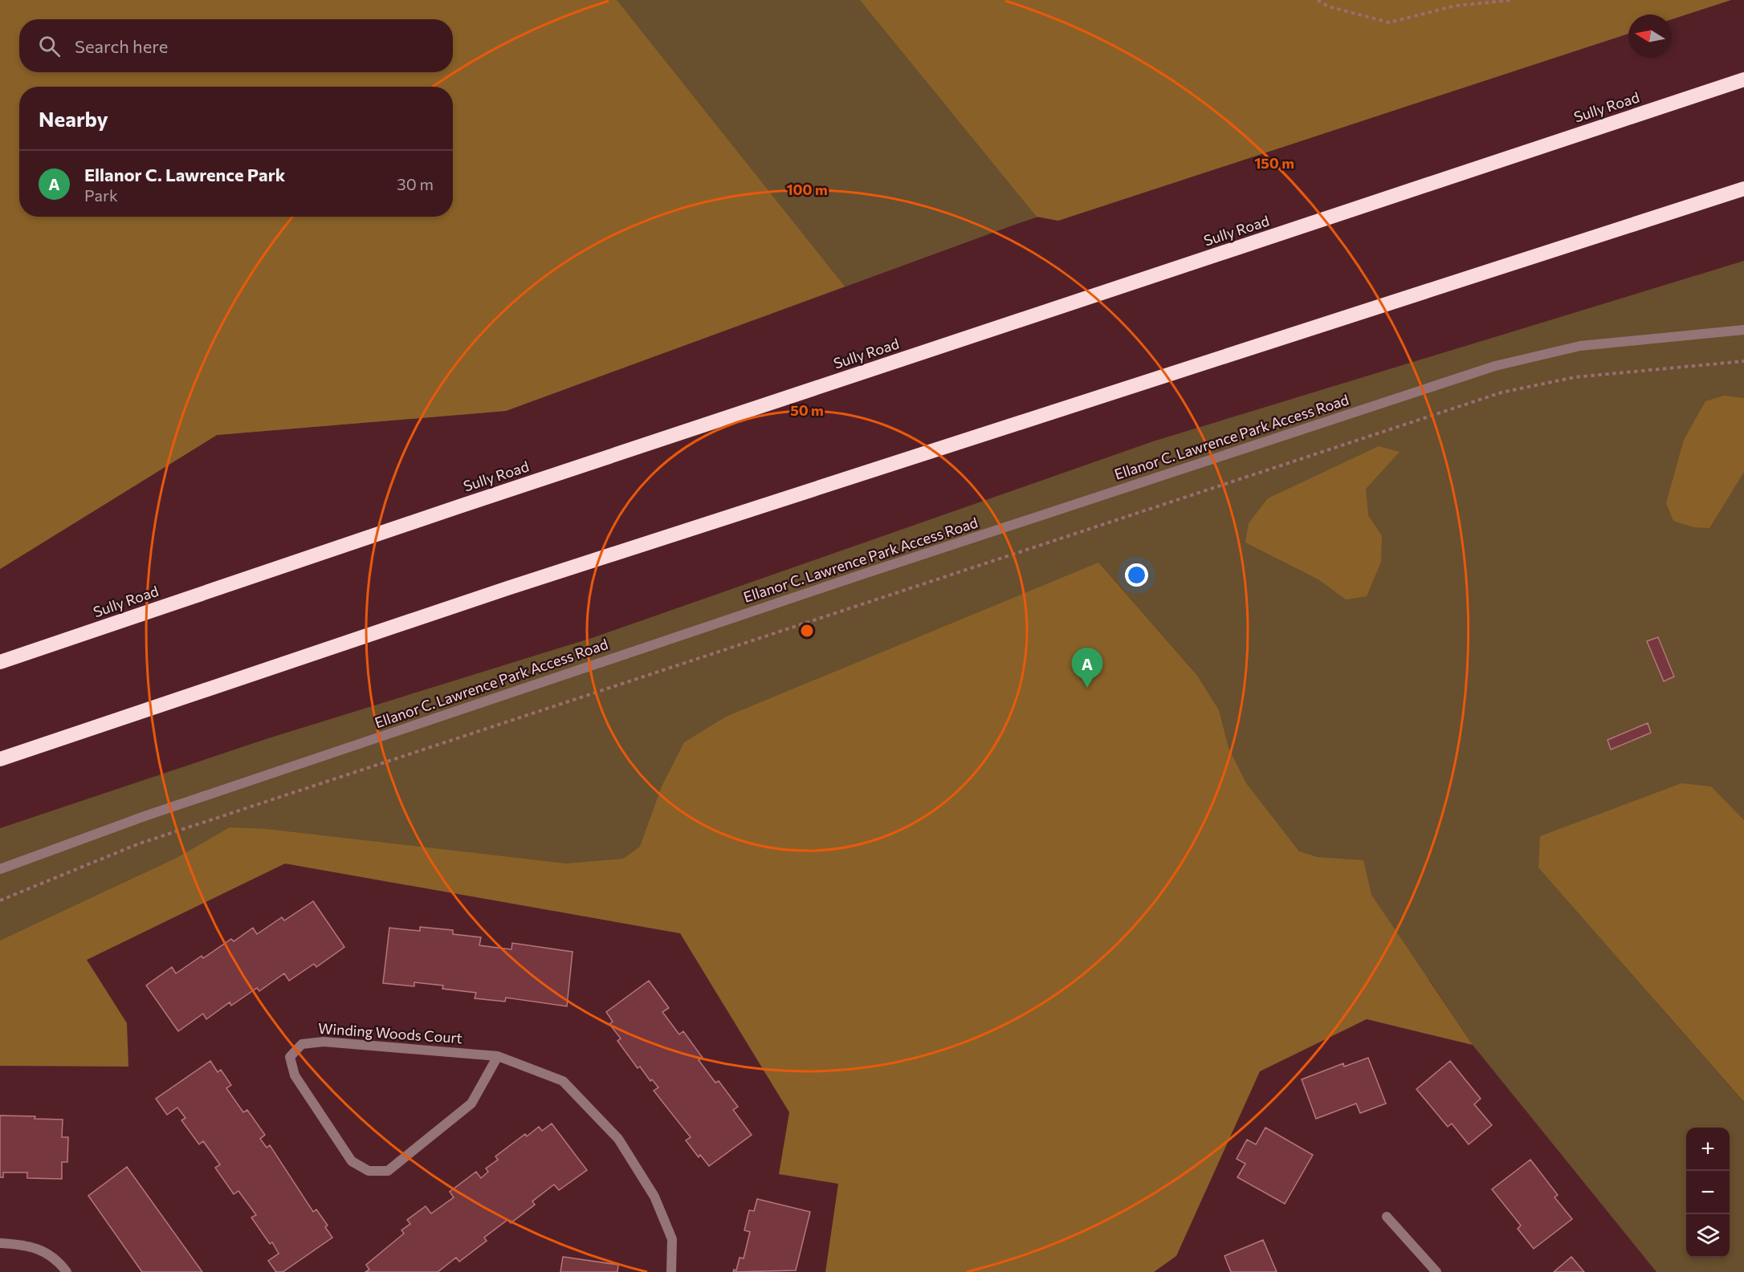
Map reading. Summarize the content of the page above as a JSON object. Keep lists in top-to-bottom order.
{
  "streets": {
    "highway": ["Sully Road"],
    "street": ["Ellanor C. Lawrence Park Access Road", "Winding Woods Court"]
  },
  "north": "left",
  "page": {
    "search": "Search here",
    "heading": "Nearby",
    "list": [
      {
        "mark": "A",
        "name": "Ellanor C. Lawrence Park",
        "note": "Park",
        "value": "30 m"
      }
    ],
    "pins": "A",
    "map_buttons": ["+", "−"]
  },
  "rings": ["150 m", "100 m", "50 m"]
}
